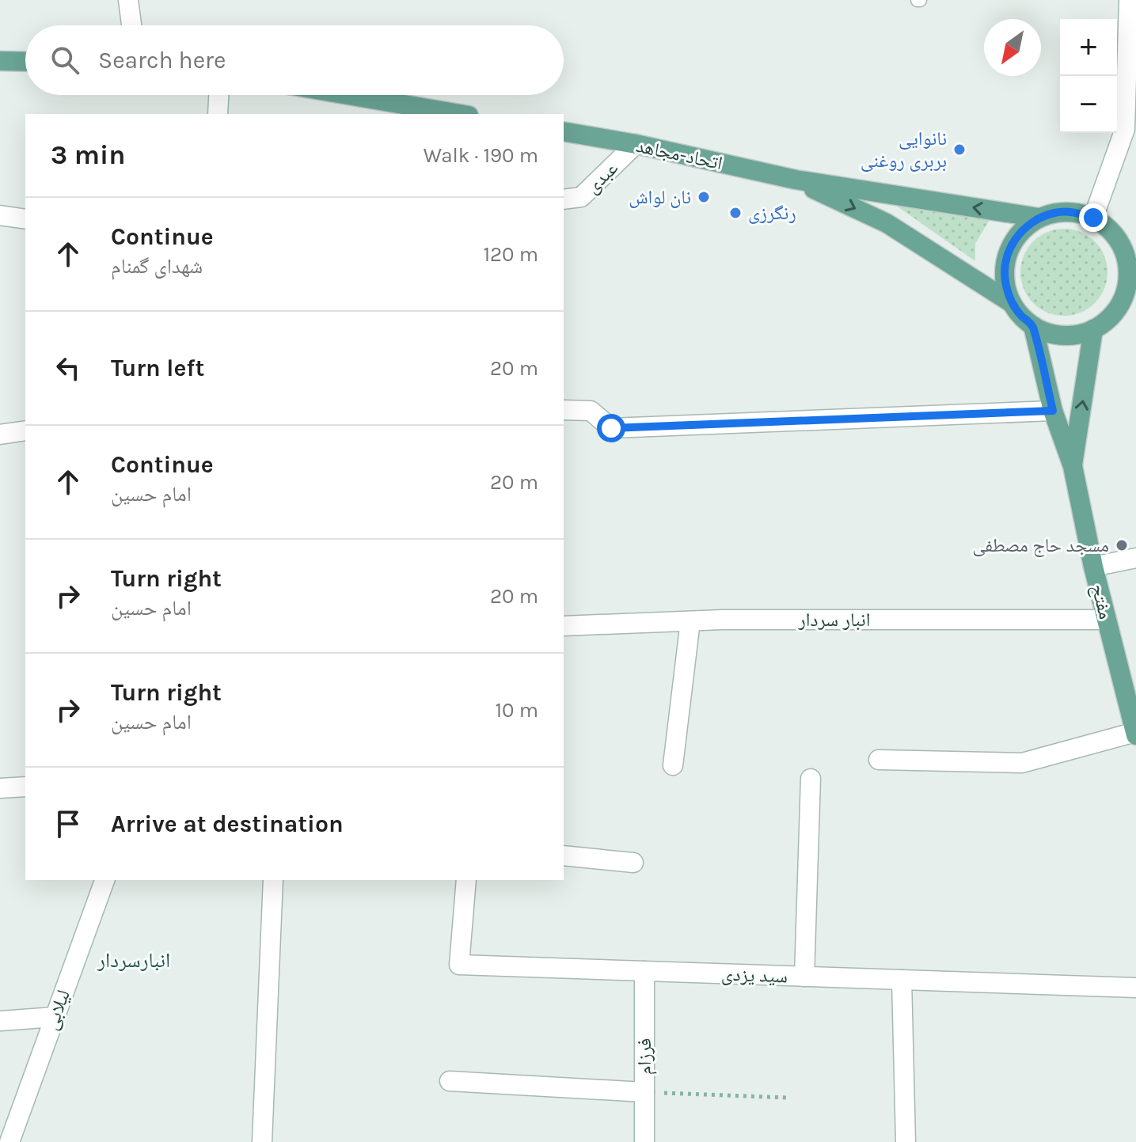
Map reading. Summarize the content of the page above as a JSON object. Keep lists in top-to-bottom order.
{
  "streets": {
    "main road": ["اتحاد-مجاهد", "مفتح"],
    "street": [
      "عبدی",
      "انبار سردار",
      "سید یزدی",
      "لیلابی",
      "فرزام"
    ]
  },
  "crossings": [
    ["اتحاد-مجاهد", "عبدی"],
    ["مفتح", "انبار سردار"],
    ["سید یزدی", "فرزام"]
  ],
  "districts": ["انبارسردار"],
  "places": [
    "نانوایی بربری روغنی",
    "نان لواش",
    "رنگرزی",
    "مسجد حاج مصطفی"
  ],
  "north": "bottom left",
  "page": {
    "map_buttons": ["+", "−"],
    "search": "Search here",
    "heading": ["3 min", "Walk · 190 m"],
    "list": [
      ["Continue", "شهدای گمنام", "120 m"],
      ["Turn left", "20 m"],
      ["Continue", "امام حسین", "20 m"],
      ["Turn right", "امام حسین", "20 m"],
      ["Turn right", "امام حسین", "10 m"],
      "Arrive at destination"
    ]
  }
}
